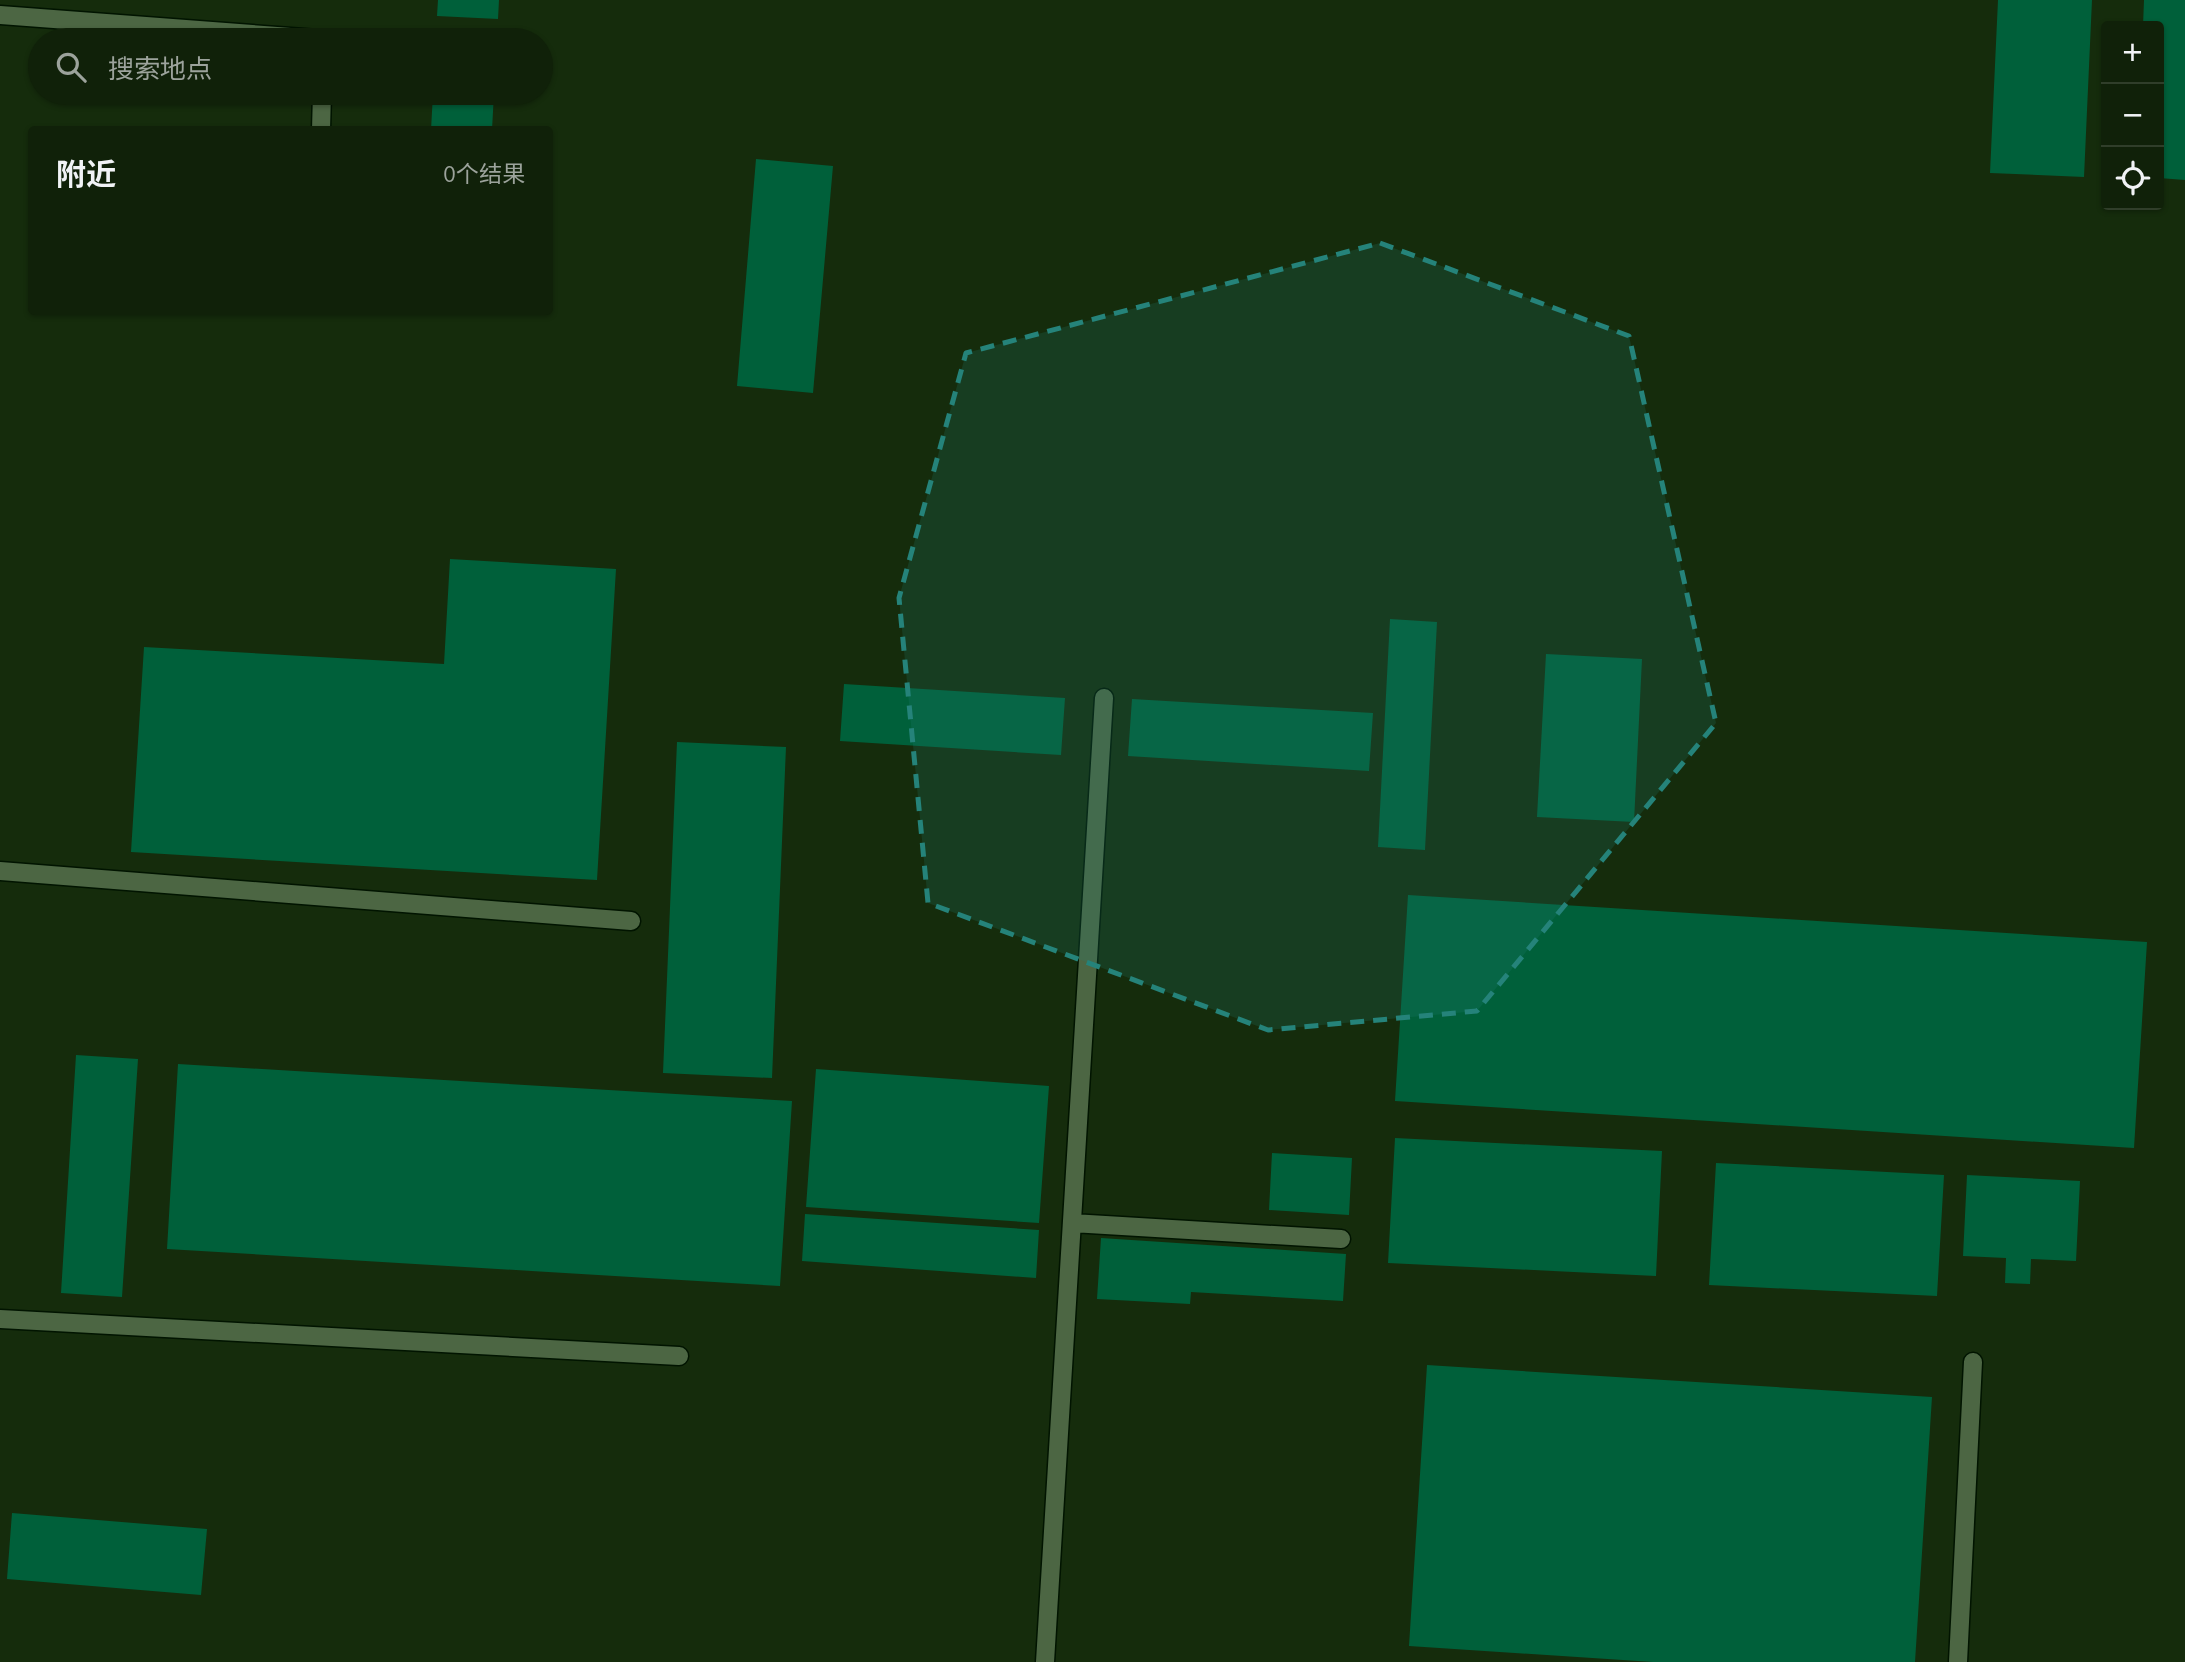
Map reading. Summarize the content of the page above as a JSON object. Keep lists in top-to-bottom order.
{
  "page": {
    "map_buttons": ["+", "−"],
    "search": "搜索地点",
    "heading": ["附近", "0个结果"]
  }
}
